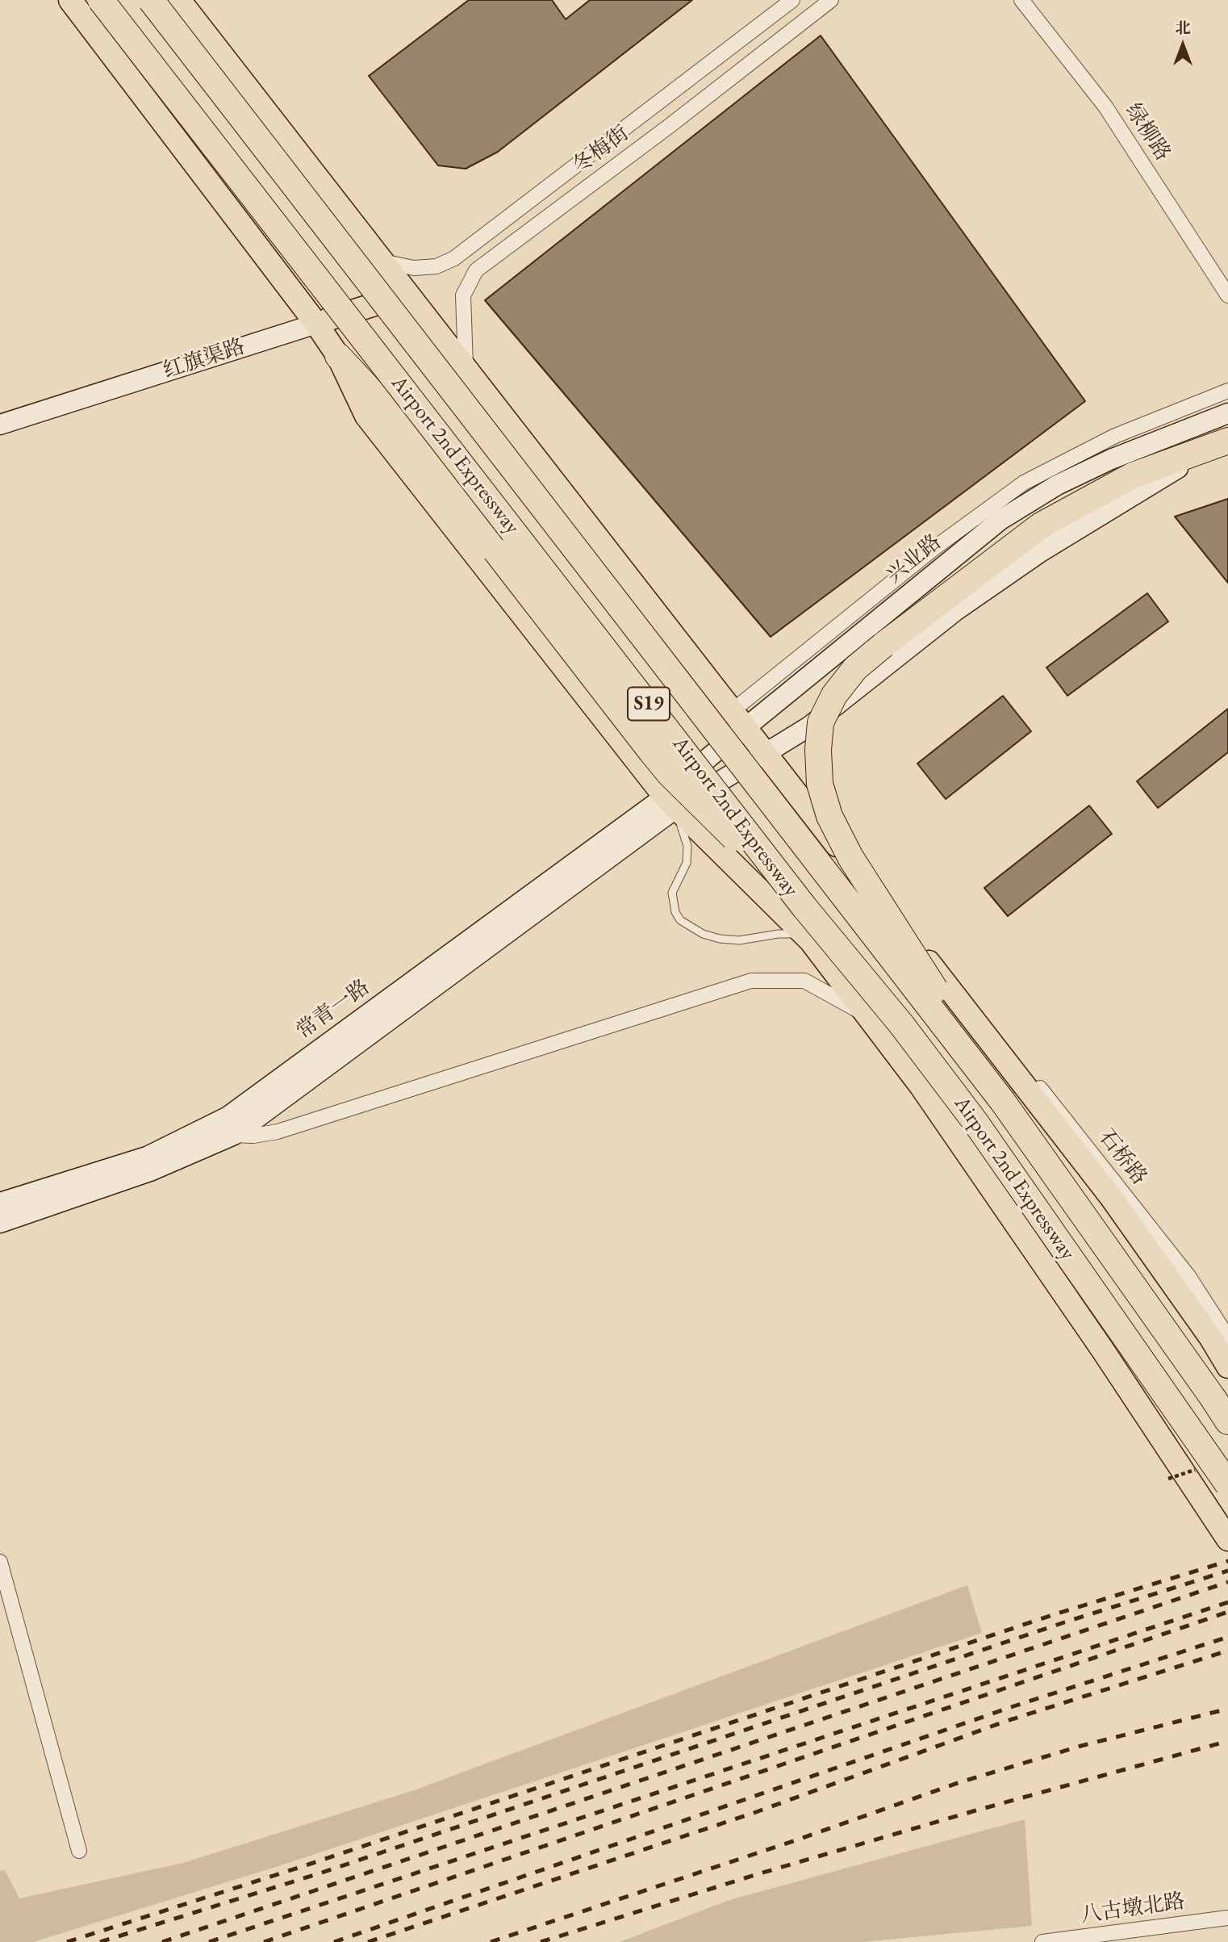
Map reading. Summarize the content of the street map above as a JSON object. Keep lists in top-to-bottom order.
{
  "streets": {
    "highway": ["Airport 2nd Expressway", "S19"],
    "main road": ["红旗渠路", "兴业路", "常青一路"],
    "street": [
      "绿柳路",
      "冬梅街",
      "石桥路",
      "八古墩北路"
    ]
  },
  "crossings": [
    ["兴业路", "常青一路"]
  ],
  "north": "top"
}
